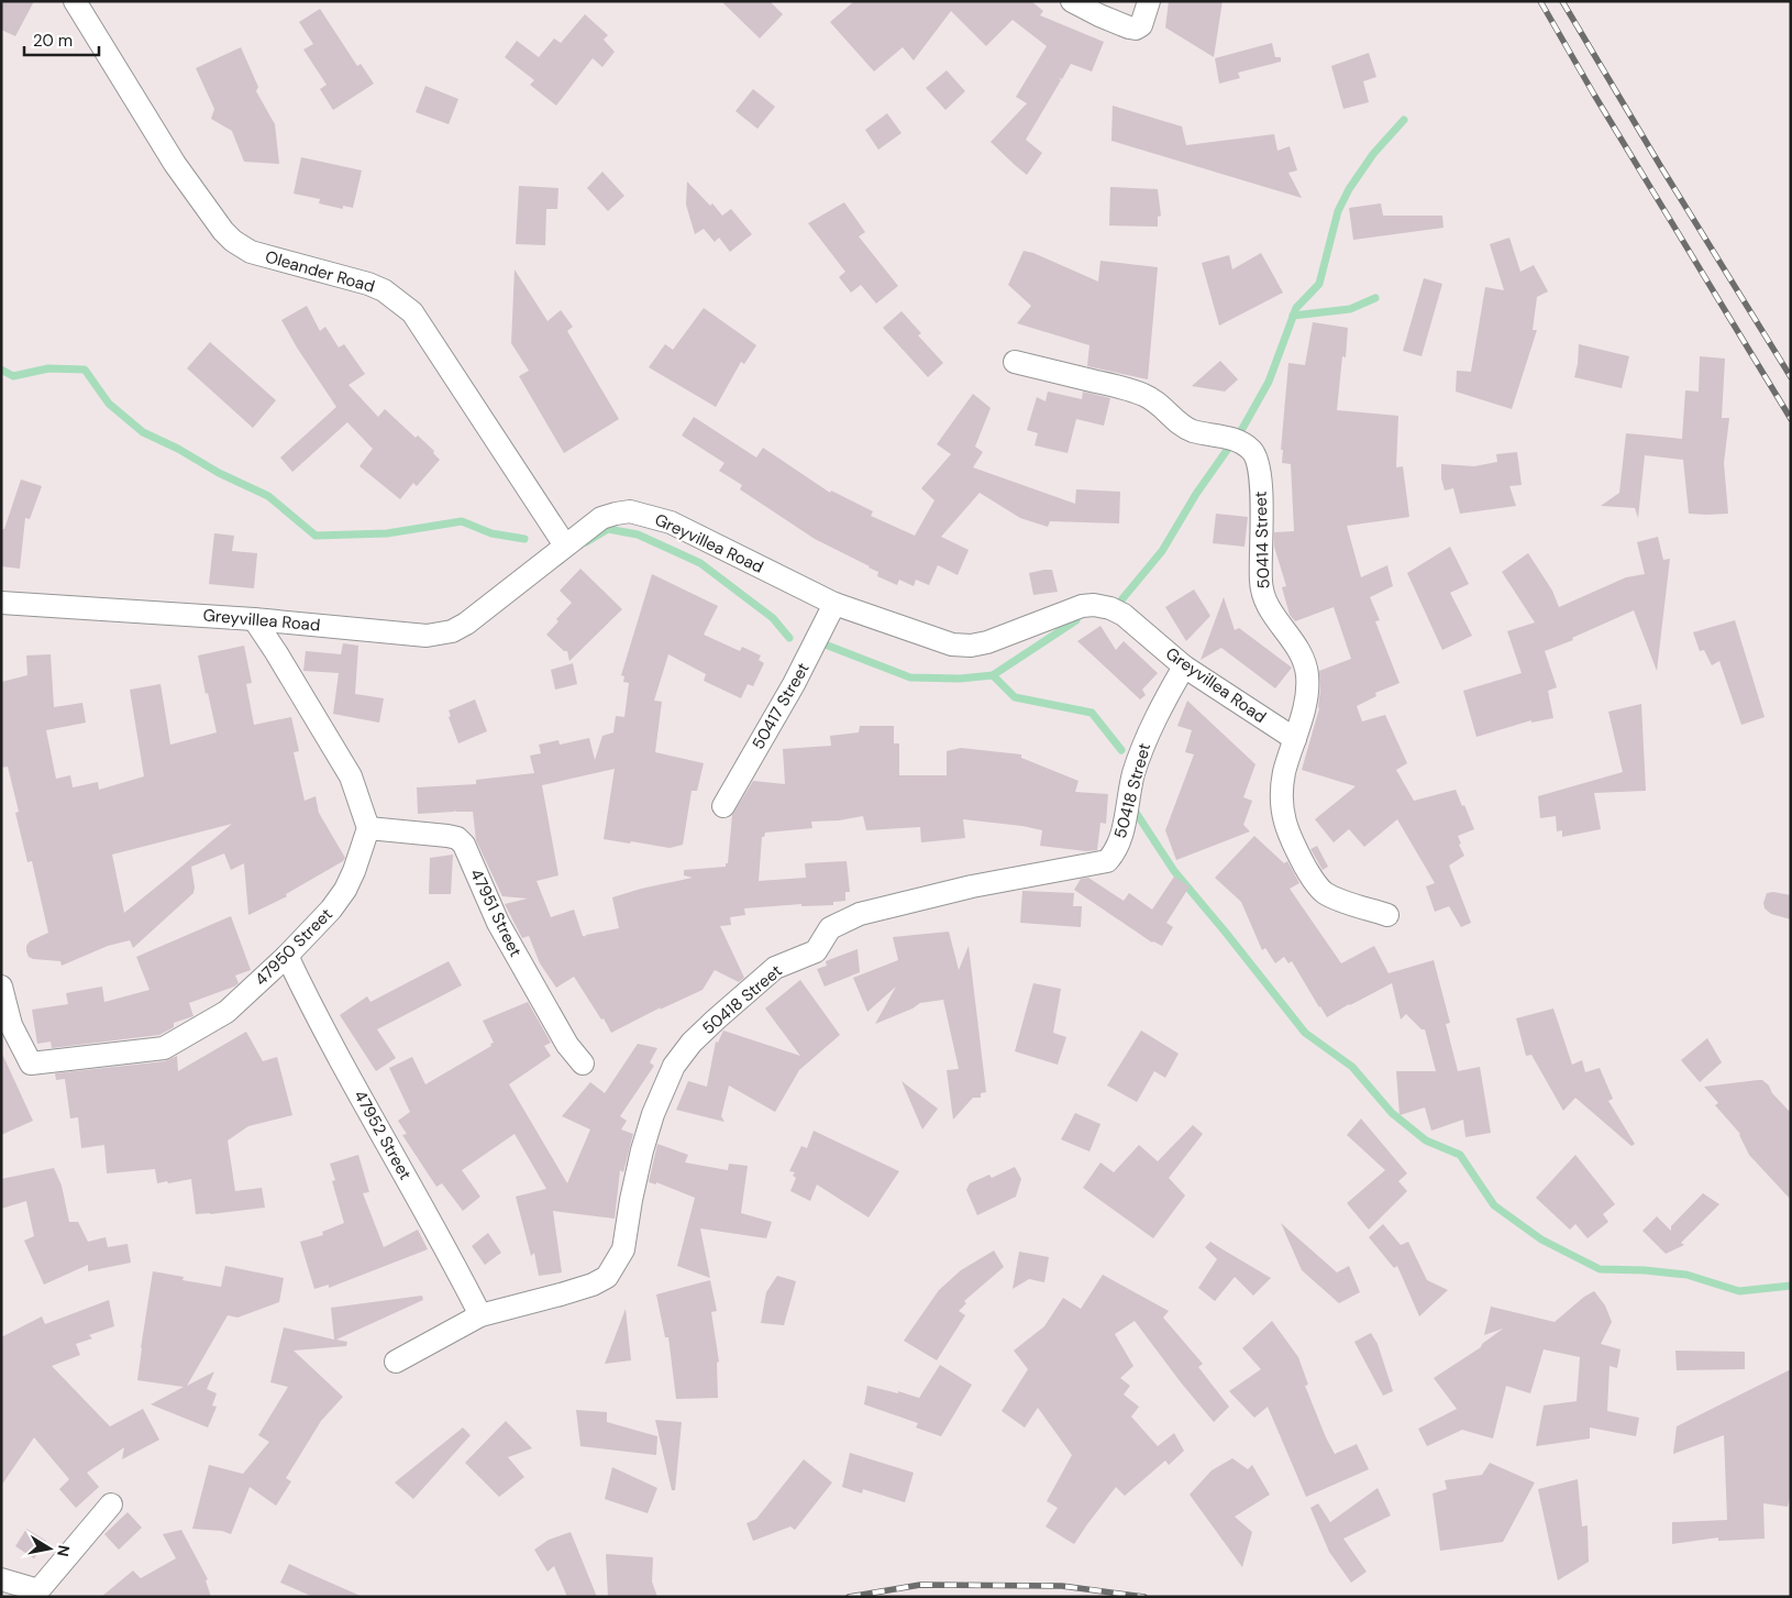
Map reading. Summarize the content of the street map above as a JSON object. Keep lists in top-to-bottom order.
{
  "streets": {
    "street": [
      "Oleander Road",
      "50414 Street",
      "Greyvillea Road",
      "50417 Street",
      "50418 Street",
      "47951 Street",
      "47950 Street",
      "47952 Street"
    ]
  },
  "crossings": [
    ["Oleander Road", "Greyvillea Road"],
    ["50414 Street", "Greyvillea Road"],
    ["Greyvillea Road", "50417 Street"],
    ["Greyvillea Road", "50418 Street"],
    ["50418 Street", "47952 Street"],
    ["47951 Street", "47950 Street"],
    ["47950 Street", "47952 Street"]
  ],
  "scale_bar": "20 m",
  "north": "right"
}
